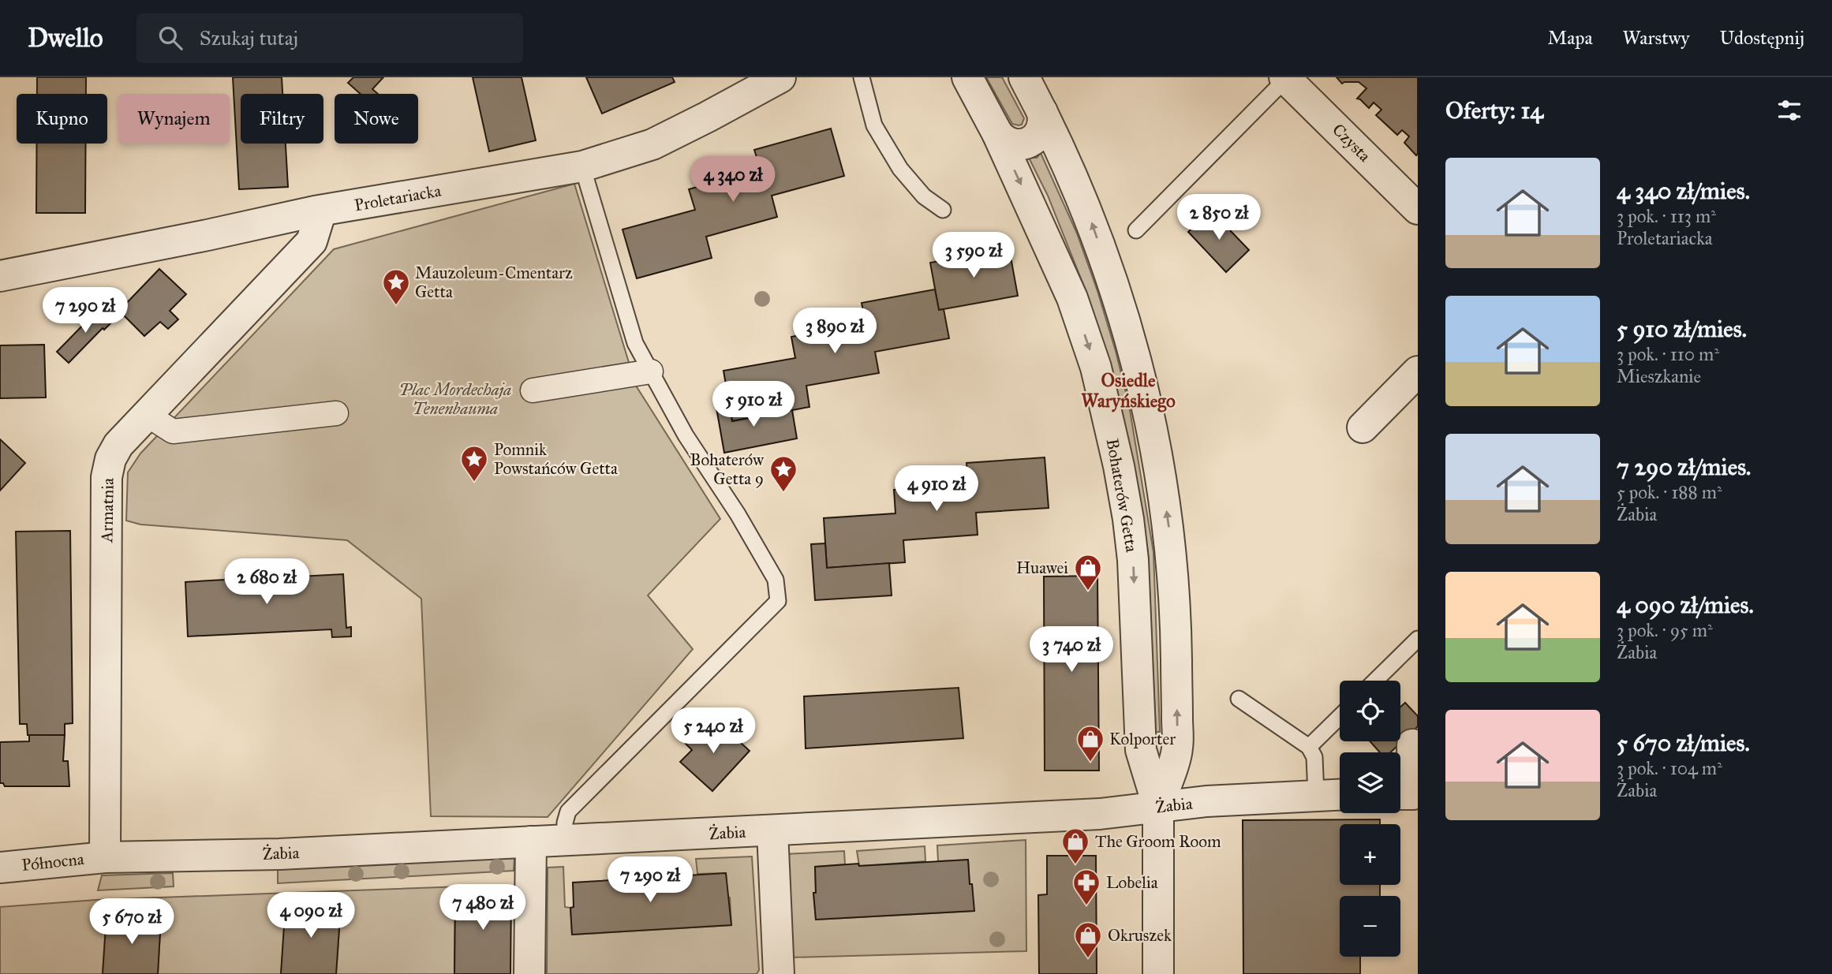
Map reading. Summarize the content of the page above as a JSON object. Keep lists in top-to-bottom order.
{
  "streets": {
    "street": [
      "Czysta",
      "Proletariacka",
      "Bohaterów Getta",
      "Armatnia",
      "Żabia",
      "Północna"
    ]
  },
  "crossings": [
    ["Proletariacka", "Armatnia"],
    ["Bohaterów Getta", "Żabia"],
    ["Armatnia", "Żabia"],
    ["Armatnia", "Północna"],
    ["Żabia", "Północna"]
  ],
  "districts": ["Osiedle Waryńskiego"],
  "parks": ["Plac Mordechaja Tenenbauma"],
  "places": {
    "place": ["Mauzoleum-Cmentarz Getta", "Pomnik Powstańców Getta", "Bohaterów Getta 9"],
    "shop": [
      "Huawei",
      "Kolporter",
      "The Groom Room",
      "Okruszek"
    ],
    "pharmacy": ["Lobelia"]
  },
  "page": {
    "header": "Dwello",
    "search": "Szukaj tutaj",
    "nav": ["Mapa", "Warstwy", "Udostępnij"],
    "heading": "Oferty: 14",
    "chip": [
      "Kupno",
      "Wynajem",
      "Filtry",
      "Nowe"
    ],
    "list": [
      {
        "name": "4 340 zł/mies.",
        "note": "3 pok. · 113 m² · Proletariacka"
      },
      {
        "name": "5 910 zł/mies.",
        "note": "3 pok. · 110 m² · Mieszkanie"
      },
      {
        "name": "7 290 zł/mies.",
        "note": "5 pok. · 188 m² · Żabia"
      },
      {
        "name": "4 090 zł/mies.",
        "note": "3 pok. · 95 m² · Żabia"
      },
      {
        "name": "5 670 zł/mies.",
        "note": "3 pok. · 104 m² · Żabia"
      }
    ],
    "price": [
      "4 340 zł",
      "2 850 zł",
      "3 590 zł",
      "7 290 zł",
      "3 890 zł",
      "5 910 zł",
      "4 910 zł",
      "2 680 zł",
      "3 740 zł",
      "5 240 zł",
      "7 290 zł",
      "7 480 zł",
      "4 090 zł",
      "5 670 zł"
    ],
    "map_buttons": ["+", "−"]
  }
}
